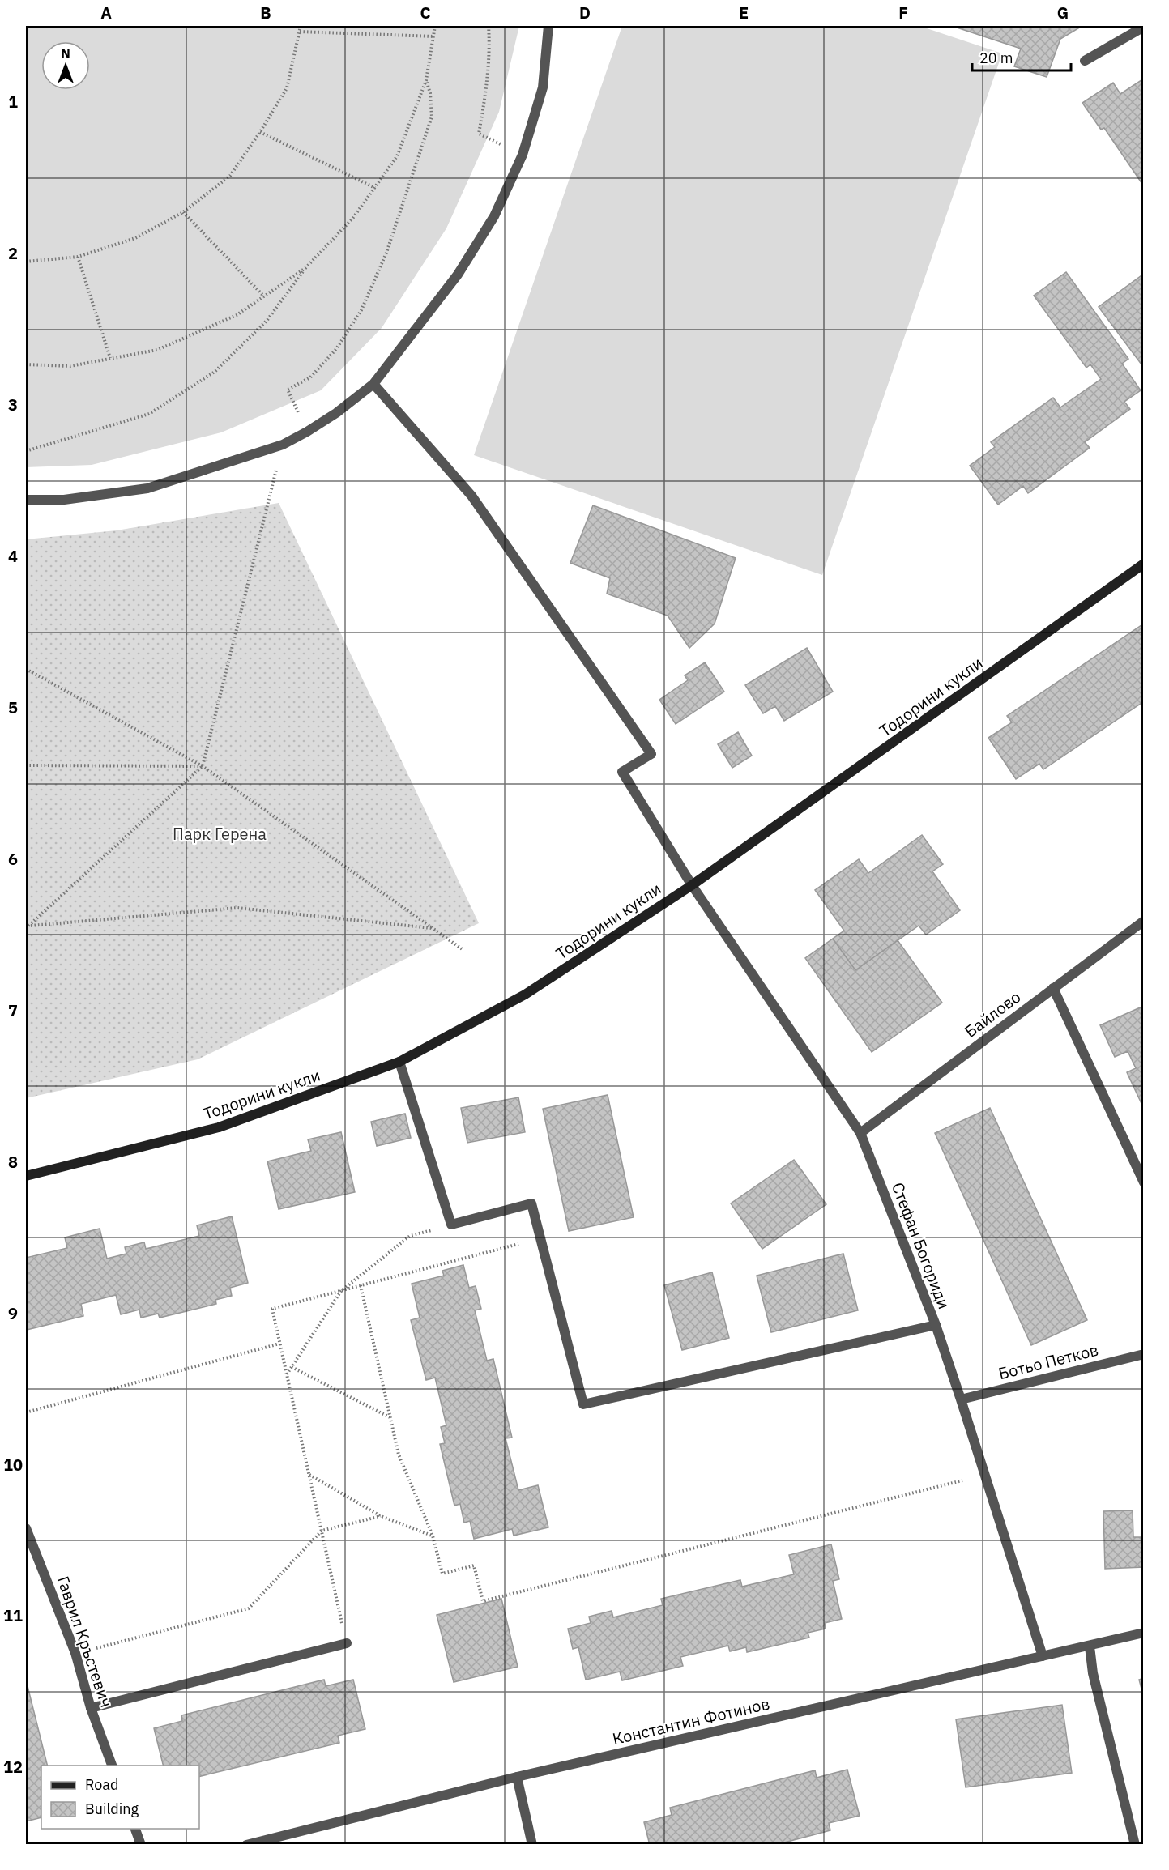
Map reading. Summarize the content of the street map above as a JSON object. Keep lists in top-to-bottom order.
{
  "streets": {
    "street": [
      "Тодорини кукли",
      "Байлово",
      "Стефан Богориди",
      "Ботьо Петков",
      "Гаврил Кръстевич",
      "Константин Фотинов"
    ]
  },
  "crossings": [
    ["Тодорини кукли", "Стефан Богориди"],
    ["Байлово", "Стефан Богориди"],
    ["Стефан Богориди", "Ботьо Петков"],
    ["Стефан Богориди", "Константин Фотинов"]
  ],
  "parks": ["Парк Герена"],
  "legend": ["Road", "Building"],
  "scale_bar": "20 m",
  "north": "top",
  "grid": {
    "columns": [
      "A",
      "B",
      "C",
      "D",
      "E",
      "F",
      "G"
    ],
    "rows": [
      "1",
      "2",
      "3",
      "4",
      "5",
      "6",
      "7",
      "8",
      "9",
      "10",
      "11",
      "12"
    ]
  }
}
